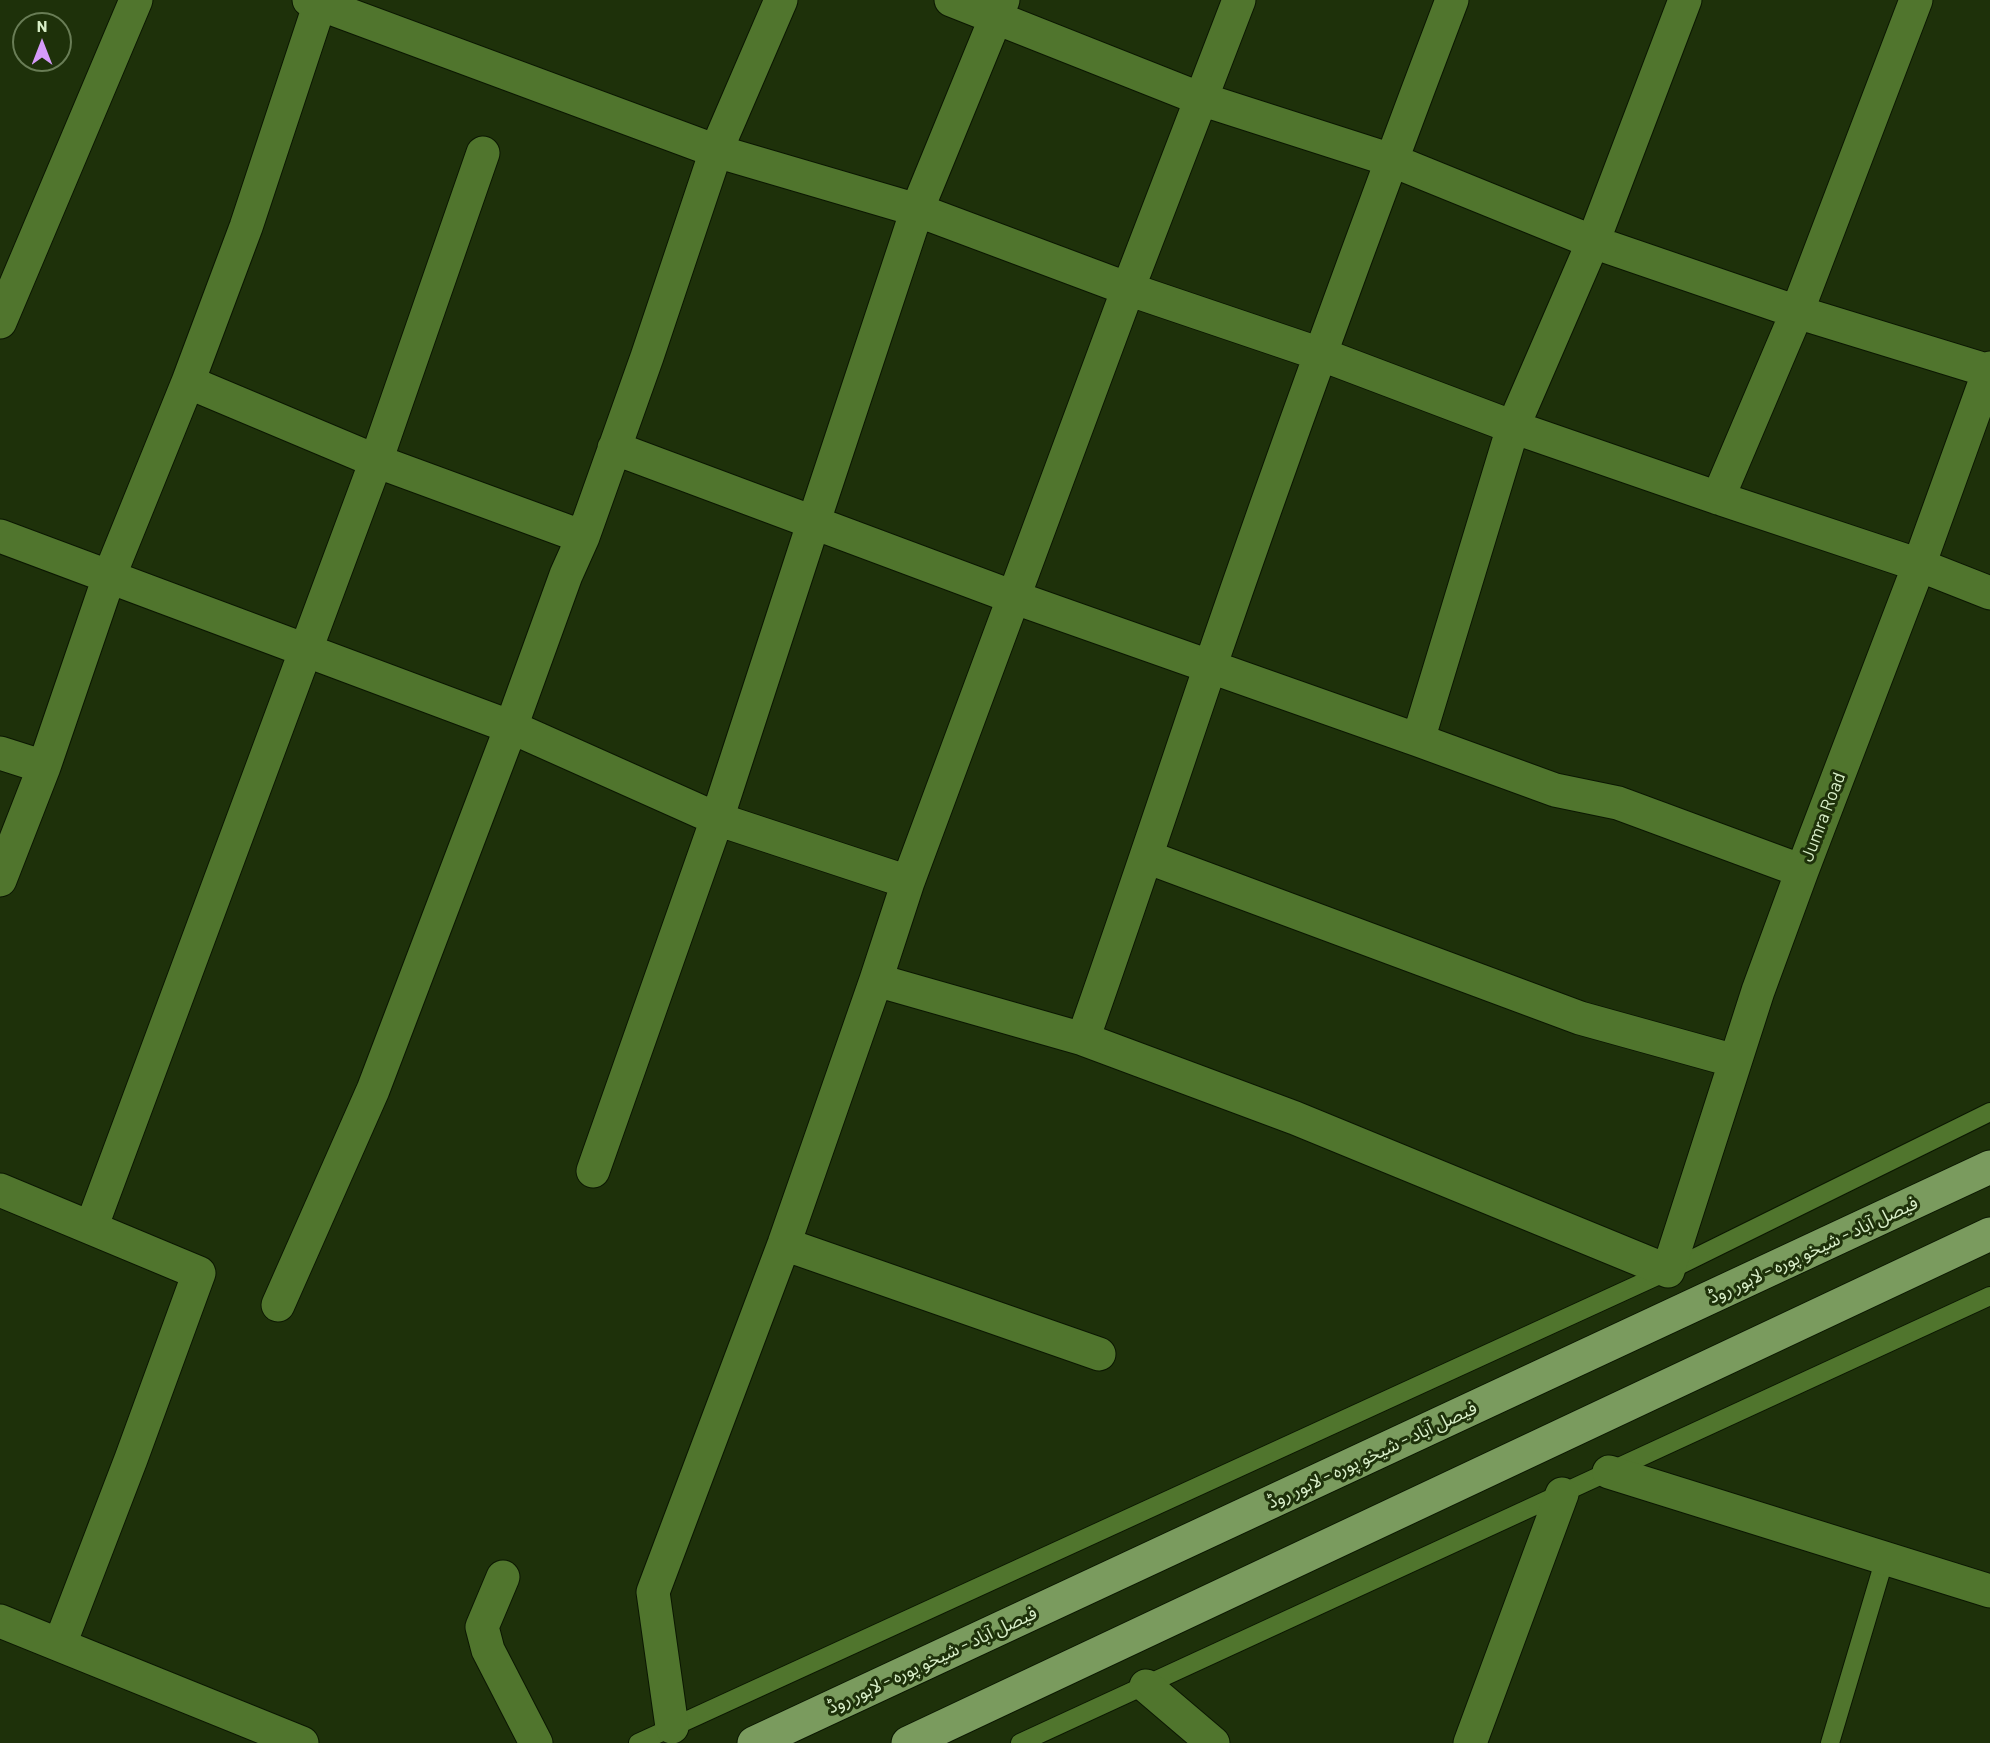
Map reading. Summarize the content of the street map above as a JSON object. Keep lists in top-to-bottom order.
{
  "streets": {
    "highway": ["فیصل آباد - شیخو پورہ - لاہور روڈ"],
    "street": ["Jumra Road"]
  },
  "north": "top"
}
